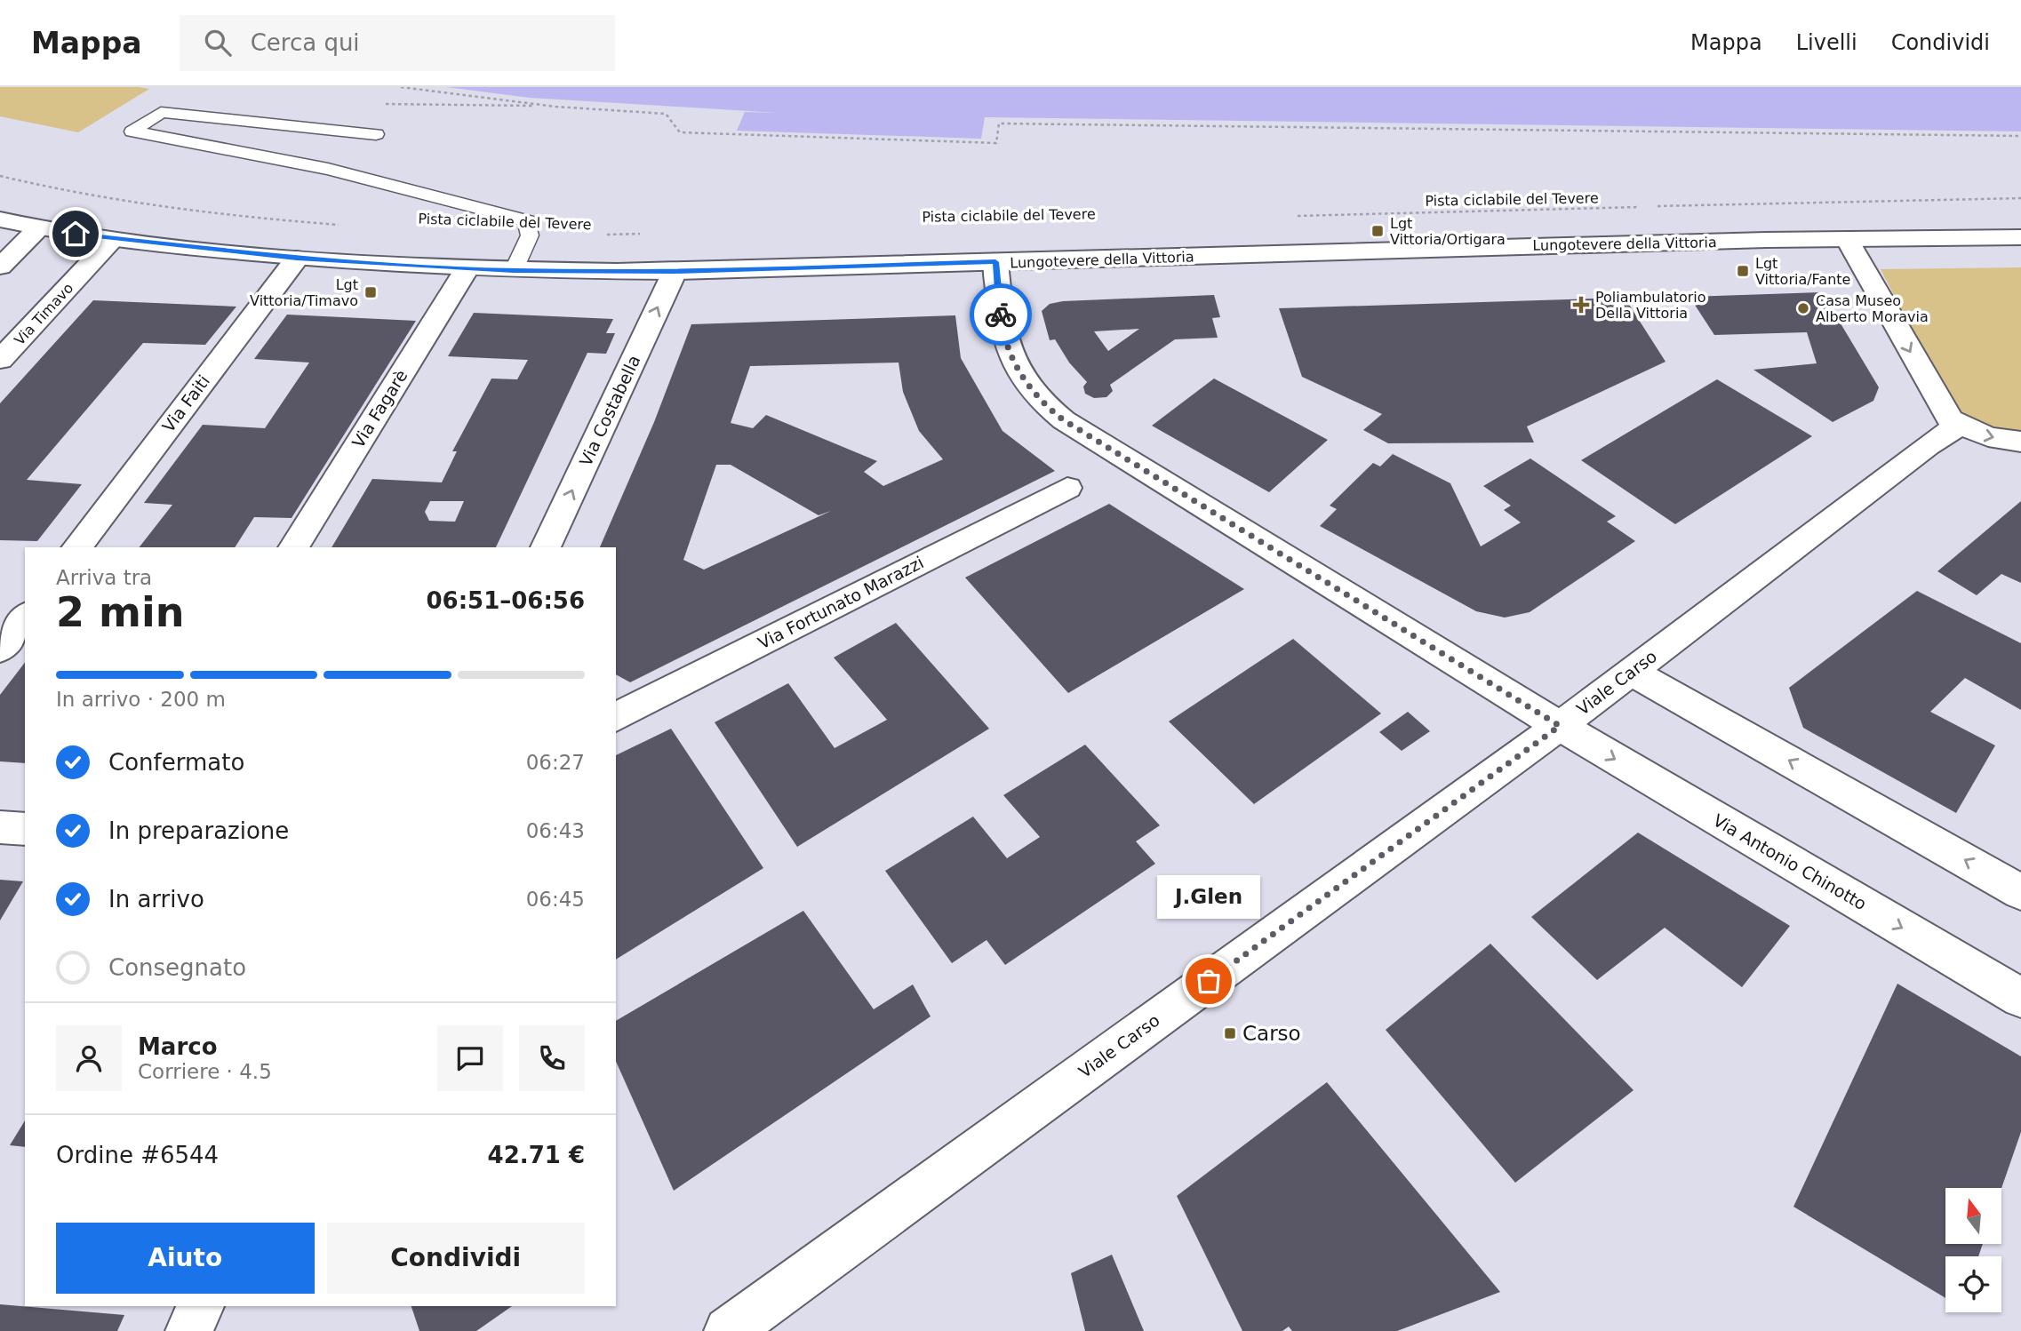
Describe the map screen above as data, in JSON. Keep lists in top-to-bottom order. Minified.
{"streets":{"street":["Lungotevere della Vittoria","Via Timavo","Via Faiti","Via Fagarè","Via Costabella","Via Fortunato Marazzi","Viale Carso","Via Antonio Chinotto"],"path":["Pista ciclabile del Tevere"]},"crossings":[["Lungotevere della Vittoria","Via Timavo"],["Lungotevere della Vittoria","Via Faiti"],["Lungotevere della Vittoria","Via Fagarè"],["Lungotevere della Vittoria","Via Costabella"],["Lungotevere della Vittoria","Via Antonio Chinotto"],["Viale Carso","Via Antonio Chinotto"]],"one_way":["Via Costabella"],"places":{"transit":["Lgt Vittoria/Ortigara","Lgt Vittoria/Fante","Lgt Vittoria/Timavo","Carso"],"health":["Poliambulatorio Della Vittoria"],"other":["Casa Museo Alberto Moravia","J.Glen"]},"north":"top","page":{"header":"Mappa","search":"Cerca qui","nav":["Mappa","Livelli","Condividi"],"heading":["2 min","Arriva tra","06:51–06:56"],"panel":["Marco","Corriere · 4.5","Ordine #6544","42.71 €"],"bar":"In arrivo · 200 m","list":[["Confermato","06:27"],["In preparazione","06:43"],["In arrivo","06:45"],"Consegnato"],"bubble":"J.Glen","buttons":["Aiuto","Condividi"]}}
